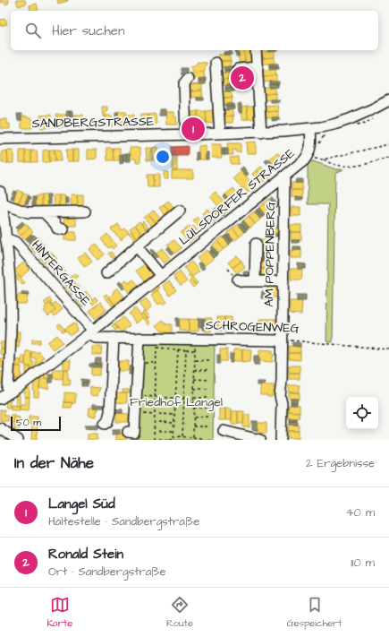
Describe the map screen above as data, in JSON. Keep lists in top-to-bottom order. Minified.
{"streets":{"street":["SANDBERGSTRASSE","LÜLSDORFER STRASSE","AM POPPENBERG","HINTERGASSE","SCHROGENWEG"]},"crossings":[["SANDBERGSTRASSE","LÜLSDORFER STRASSE"],["LÜLSDORFER STRASSE","AM POPPENBERG"],["LÜLSDORFER STRASSE","HINTERGASSE"],["LÜLSDORFER STRASSE","SCHROGENWEG"],["AM POPPENBERG","SCHROGENWEG"],["HINTERGASSE","SCHROGENWEG"]],"parks":["Friedhof Langel"],"scale_bar":"50 m","page":{"search":"Hier suchen","pins":["2","1"],"scale":"50 m","heading":["In der Nähe","2 Ergebnisse"],"list":[{"mark":"1","name":"Langel Süd","note":"Haltestelle · Sandbergstraße","value":"40 m"},{"mark":"2","name":"Ronald Stein","note":"Ort · Sandbergstraße","value":"110 m"}],"nav":["Karte","Route","Gespeichert"]}}
